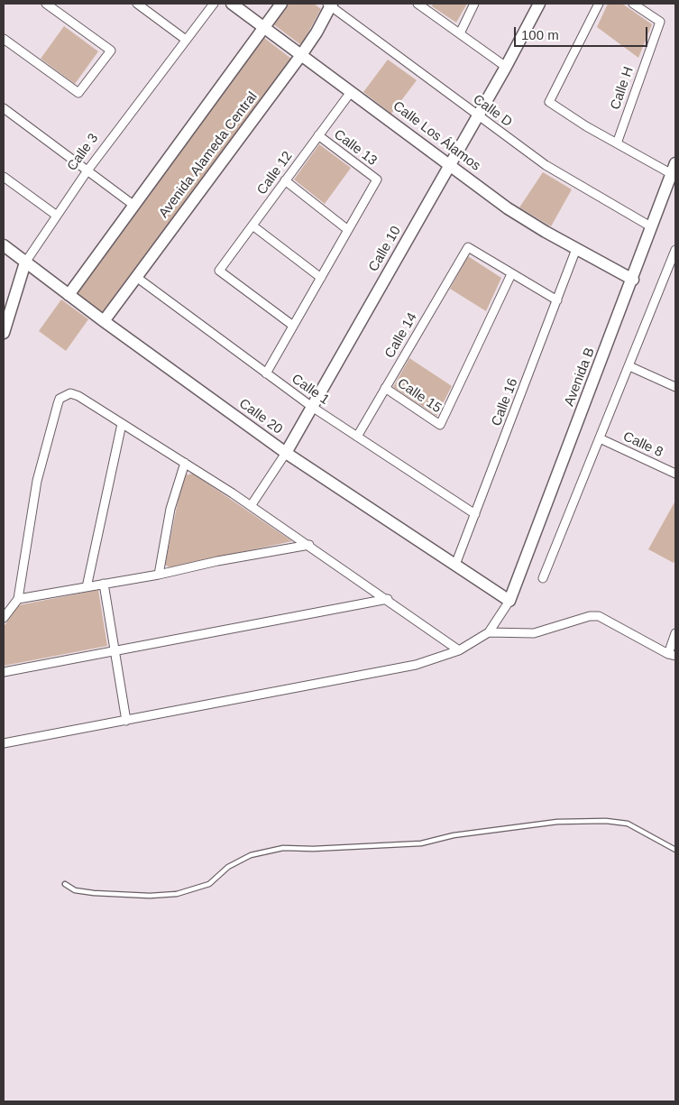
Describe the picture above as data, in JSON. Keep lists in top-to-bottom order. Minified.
{"streets":{"street":["Calle H","Calle D","Calle Los Álamos","Calle 13","Calle 3","Avenida Alameda Central","Calle 12","Calle 10","Calle 14","Avenida B","Calle 1","Calle 15","Calle 16","Calle 20","Calle 8"]},"crossings":[["Calle D","Avenida Alameda Central"],["Calle D","Calle 10"],["Calle D","Avenida B"],["Calle Los Álamos","Avenida Alameda Central"],["Calle Los Álamos","Calle 12"],["Calle Los Álamos","Calle 10"],["Calle Los Álamos","Avenida B"],["Calle Los Álamos","Calle 16"],["Calle 13","Calle 12"],["Calle 3","Calle 20"],["Avenida Alameda Central","Calle 1"],["Avenida Alameda Central","Calle 20"],["Calle 10","Calle 1"],["Calle 10","Calle 20"],["Calle 14","Calle 1"],["Calle 14","Calle 15"],["Avenida B","Calle 20"],["Calle 1","Calle 16"],["Calle 16","Calle 20"]],"scale_bar":"100 m"}
